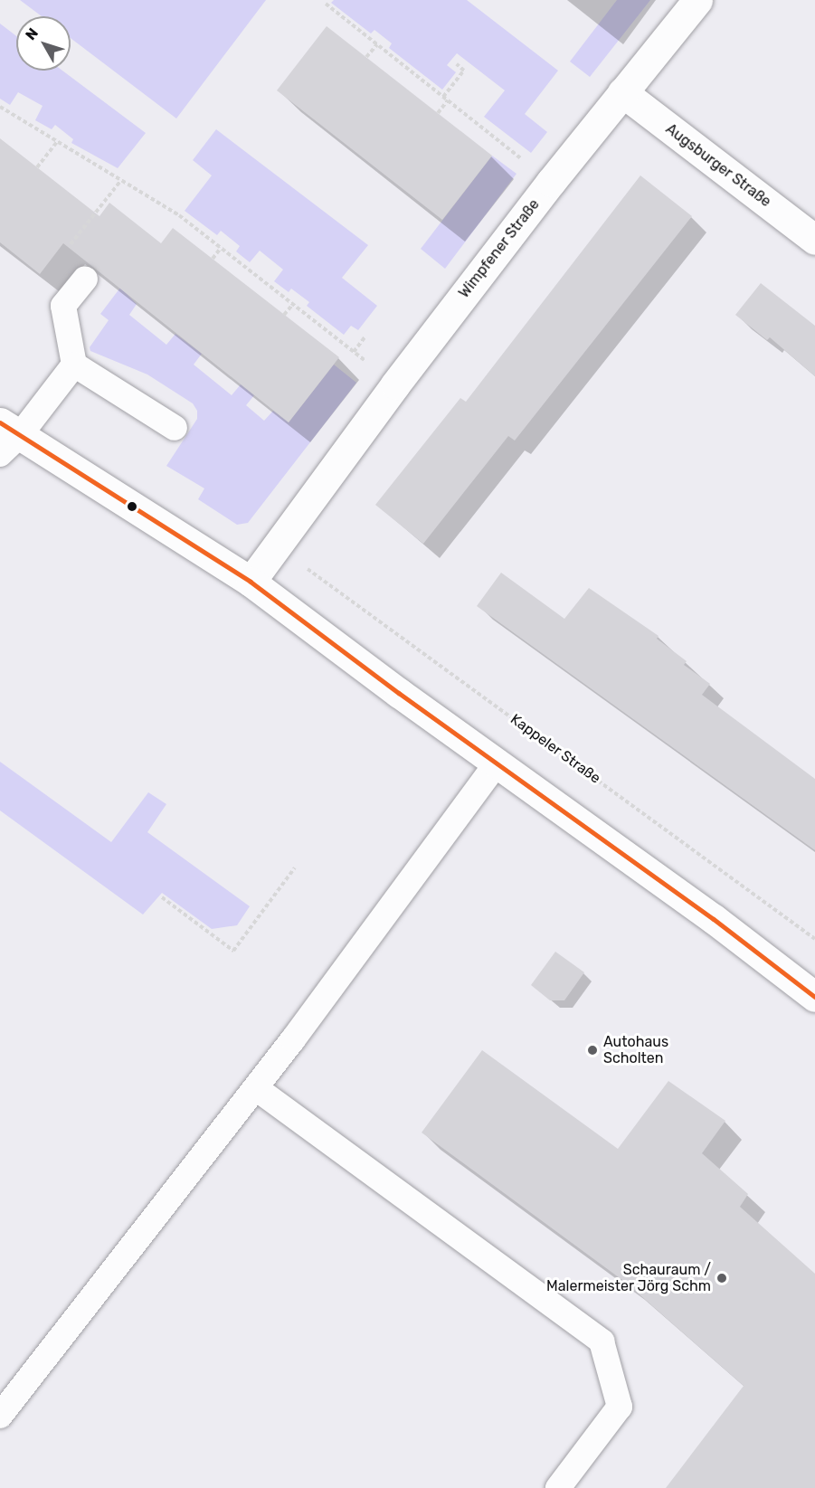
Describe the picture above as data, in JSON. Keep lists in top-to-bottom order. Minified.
{"streets":{"street":["Augsburger Straße","Wimpfener Straße"],"path":["Kappeler Straße"]},"crossings":[["Augsburger Straße","Wimpfener Straße"]],"places":["Autohaus Scholten","Schauraum / Malermeister Jörg Schm"],"north":"top left"}
